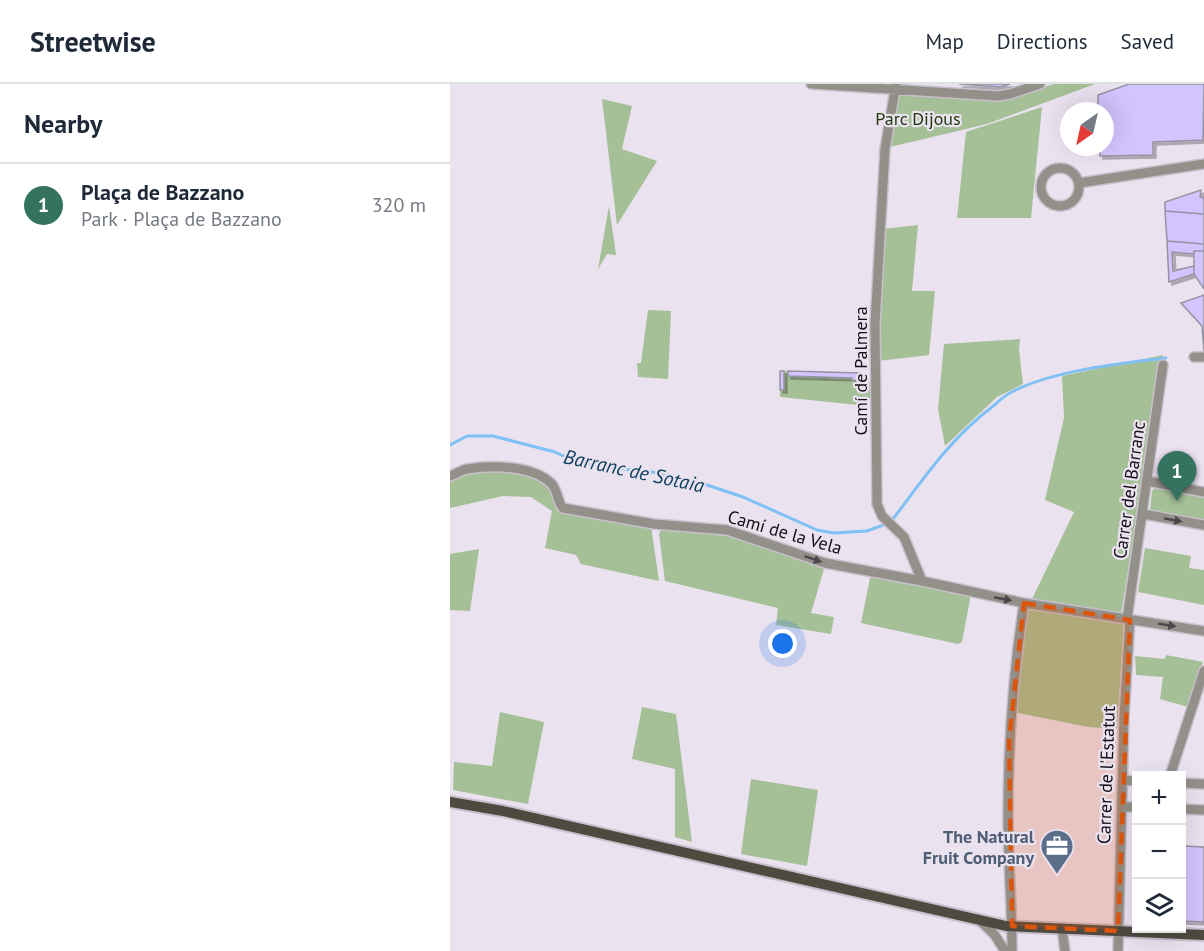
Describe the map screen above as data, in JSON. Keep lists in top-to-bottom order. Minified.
{"streets":{"street":["Camí de Palmera","Carrer del Barranc","Camí de la Vela","Carrer de l'Estatut"]},"crossings":[["Camí de Palmera","Camí de la Vela"],["Carrer del Barranc","Camí de la Vela"],["Carrer del Barranc","Carrer de l'Estatut"],["Camí de la Vela","Carrer de l'Estatut"]],"one_way":["Camí de la Vela"],"water":["Barranc de Sotaia"],"parks":["Parc Dijous"],"places":{"office":["The Natural Fruit Company"]},"north":"bottom left","page":{"header":"Streetwise","nav":["Map","Directions","Saved"],"heading":"Nearby","list":[{"mark":"1","name":"Plaça de Bazzano","note":"Park · Plaça de Bazzano","value":"320 m"}],"pins":"1","map_buttons":["+","−"]}}
